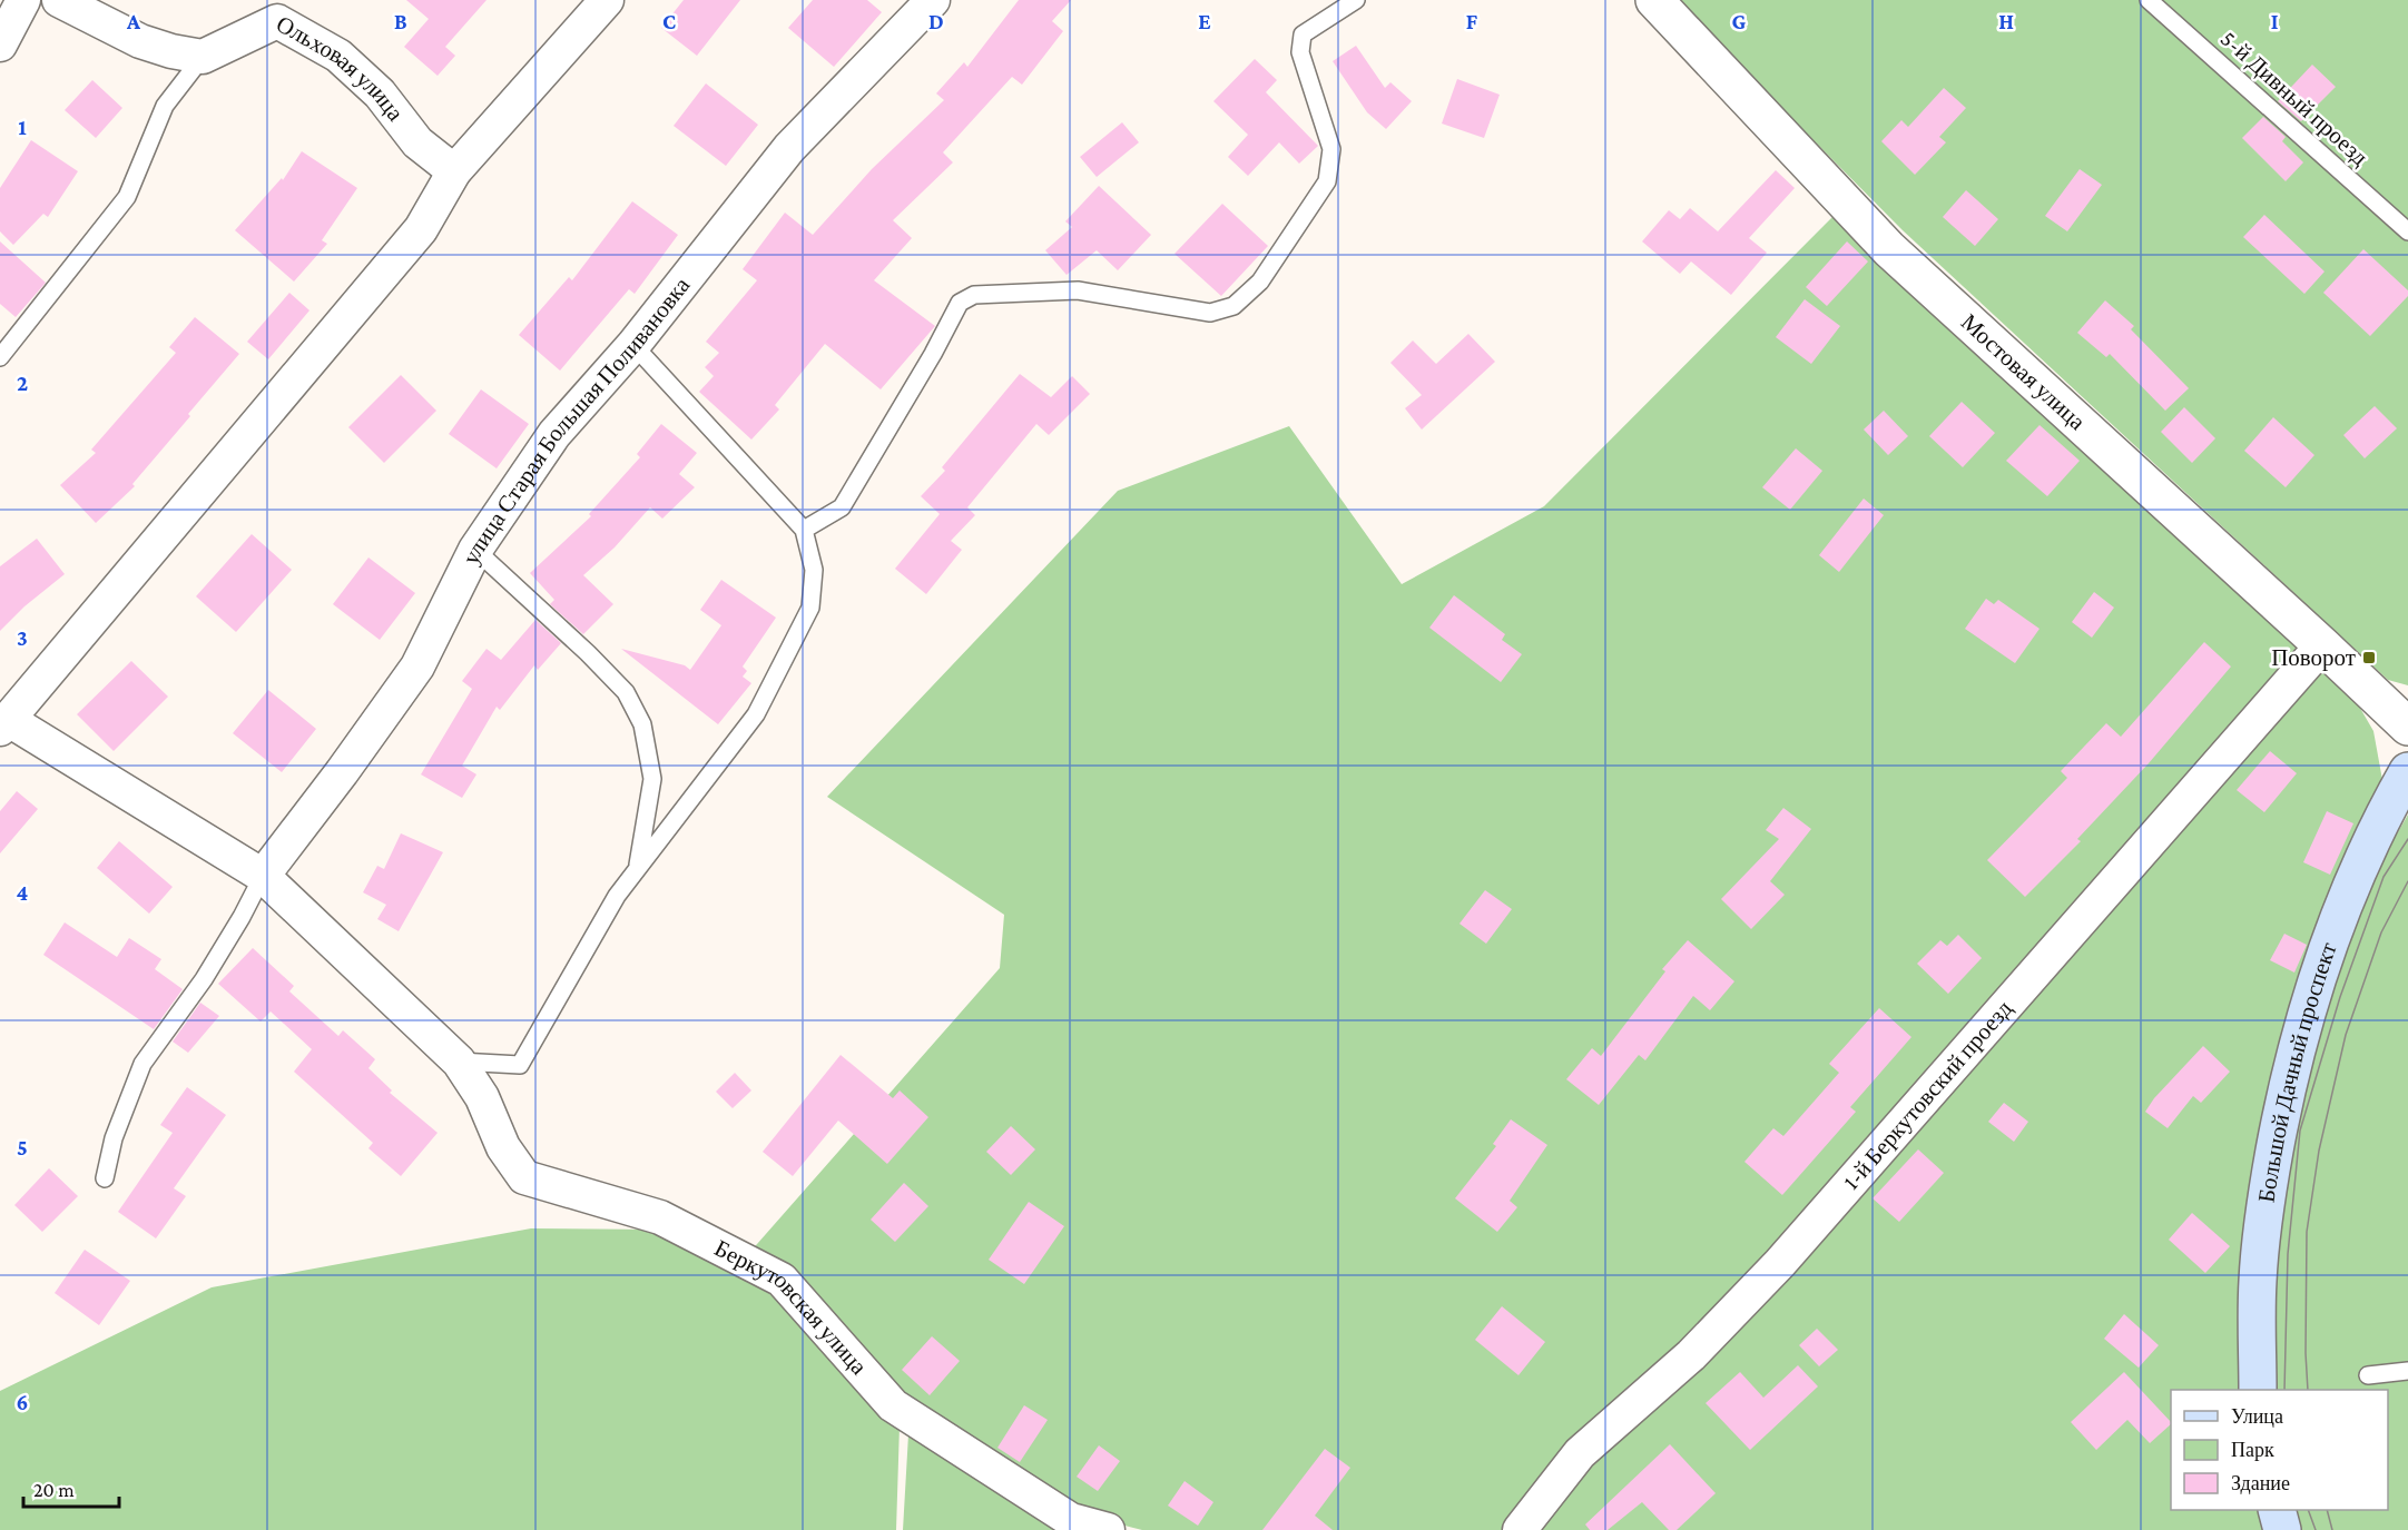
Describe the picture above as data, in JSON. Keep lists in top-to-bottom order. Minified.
{"streets":{"main road":["Большой Дачный проспект"],"street":["Ольховая улица","Мостовая улица","улица Старая Большая Поливановка","1-й Беркутовский проезд","Беркутовская улица"],"lane":["5-й Дивный проезд"]},"crossings":[["Мостовая улица","1-й Беркутовский проезд"]],"places":{"transit":["Поворот"]},"legend":["Улица","Парк","Здание"],"scale_bar":"20 m","grid":{"columns":["A","B","C","D","E","F","G","H","I"],"rows":["1","2","3","4","5","6"]}}
